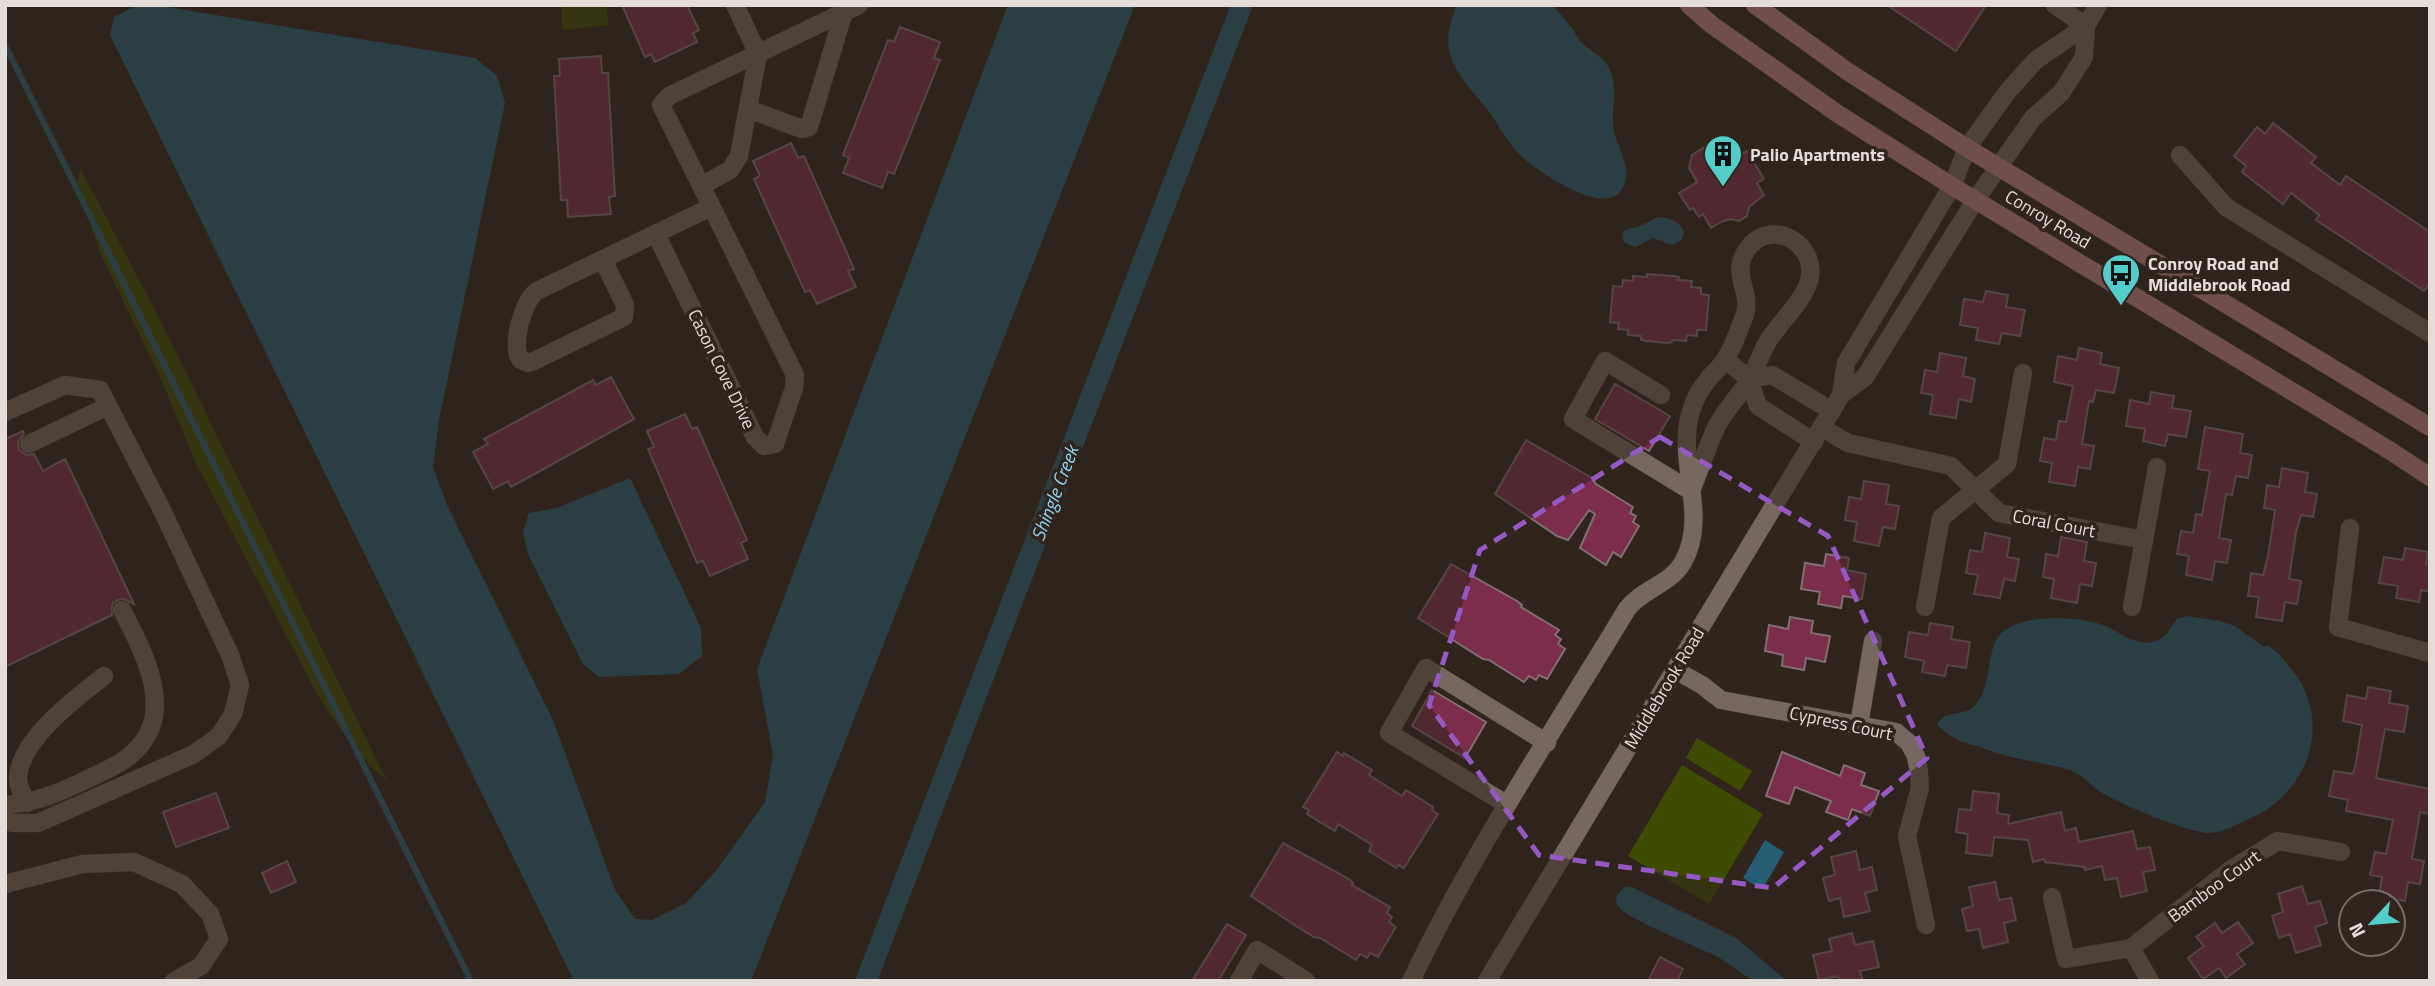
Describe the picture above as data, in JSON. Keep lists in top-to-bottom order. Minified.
{"streets":{"main road":["Conroy Road"],"street":["Cason Cove Drive","Coral Court","Middlebrook Road","Cypress Court","Bamboo Court"]},"crossings":[["Conroy Road","Middlebrook Road"],["Coral Court","Middlebrook Road"],["Middlebrook Road","Cypress Court"]],"water":["Shingle Creek"],"places":{"building":["Palio Apartments"],"bus stop":["Conroy Road and Middlebrook Road"]},"north":"bottom left"}
